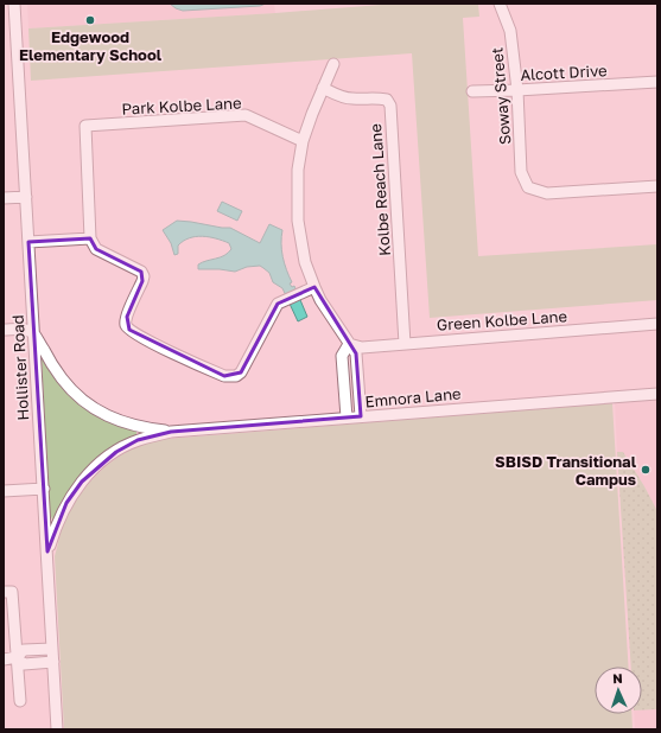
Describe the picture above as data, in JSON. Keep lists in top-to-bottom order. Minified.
{"streets":{"street":["Alcott Drive","Soway Street","Park Kolbe Lane","Kolbe Reach Lane","Green Kolbe Lane","Hollister Road","Emnora Lane"]},"crossings":[["Alcott Drive","Soway Street"],["Kolbe Reach Lane","Green Kolbe Lane"],["Hollister Road","Emnora Lane"]],"places":["Edgewood Elementary School","SBISD Transitional Campus"],"north":"top"}
